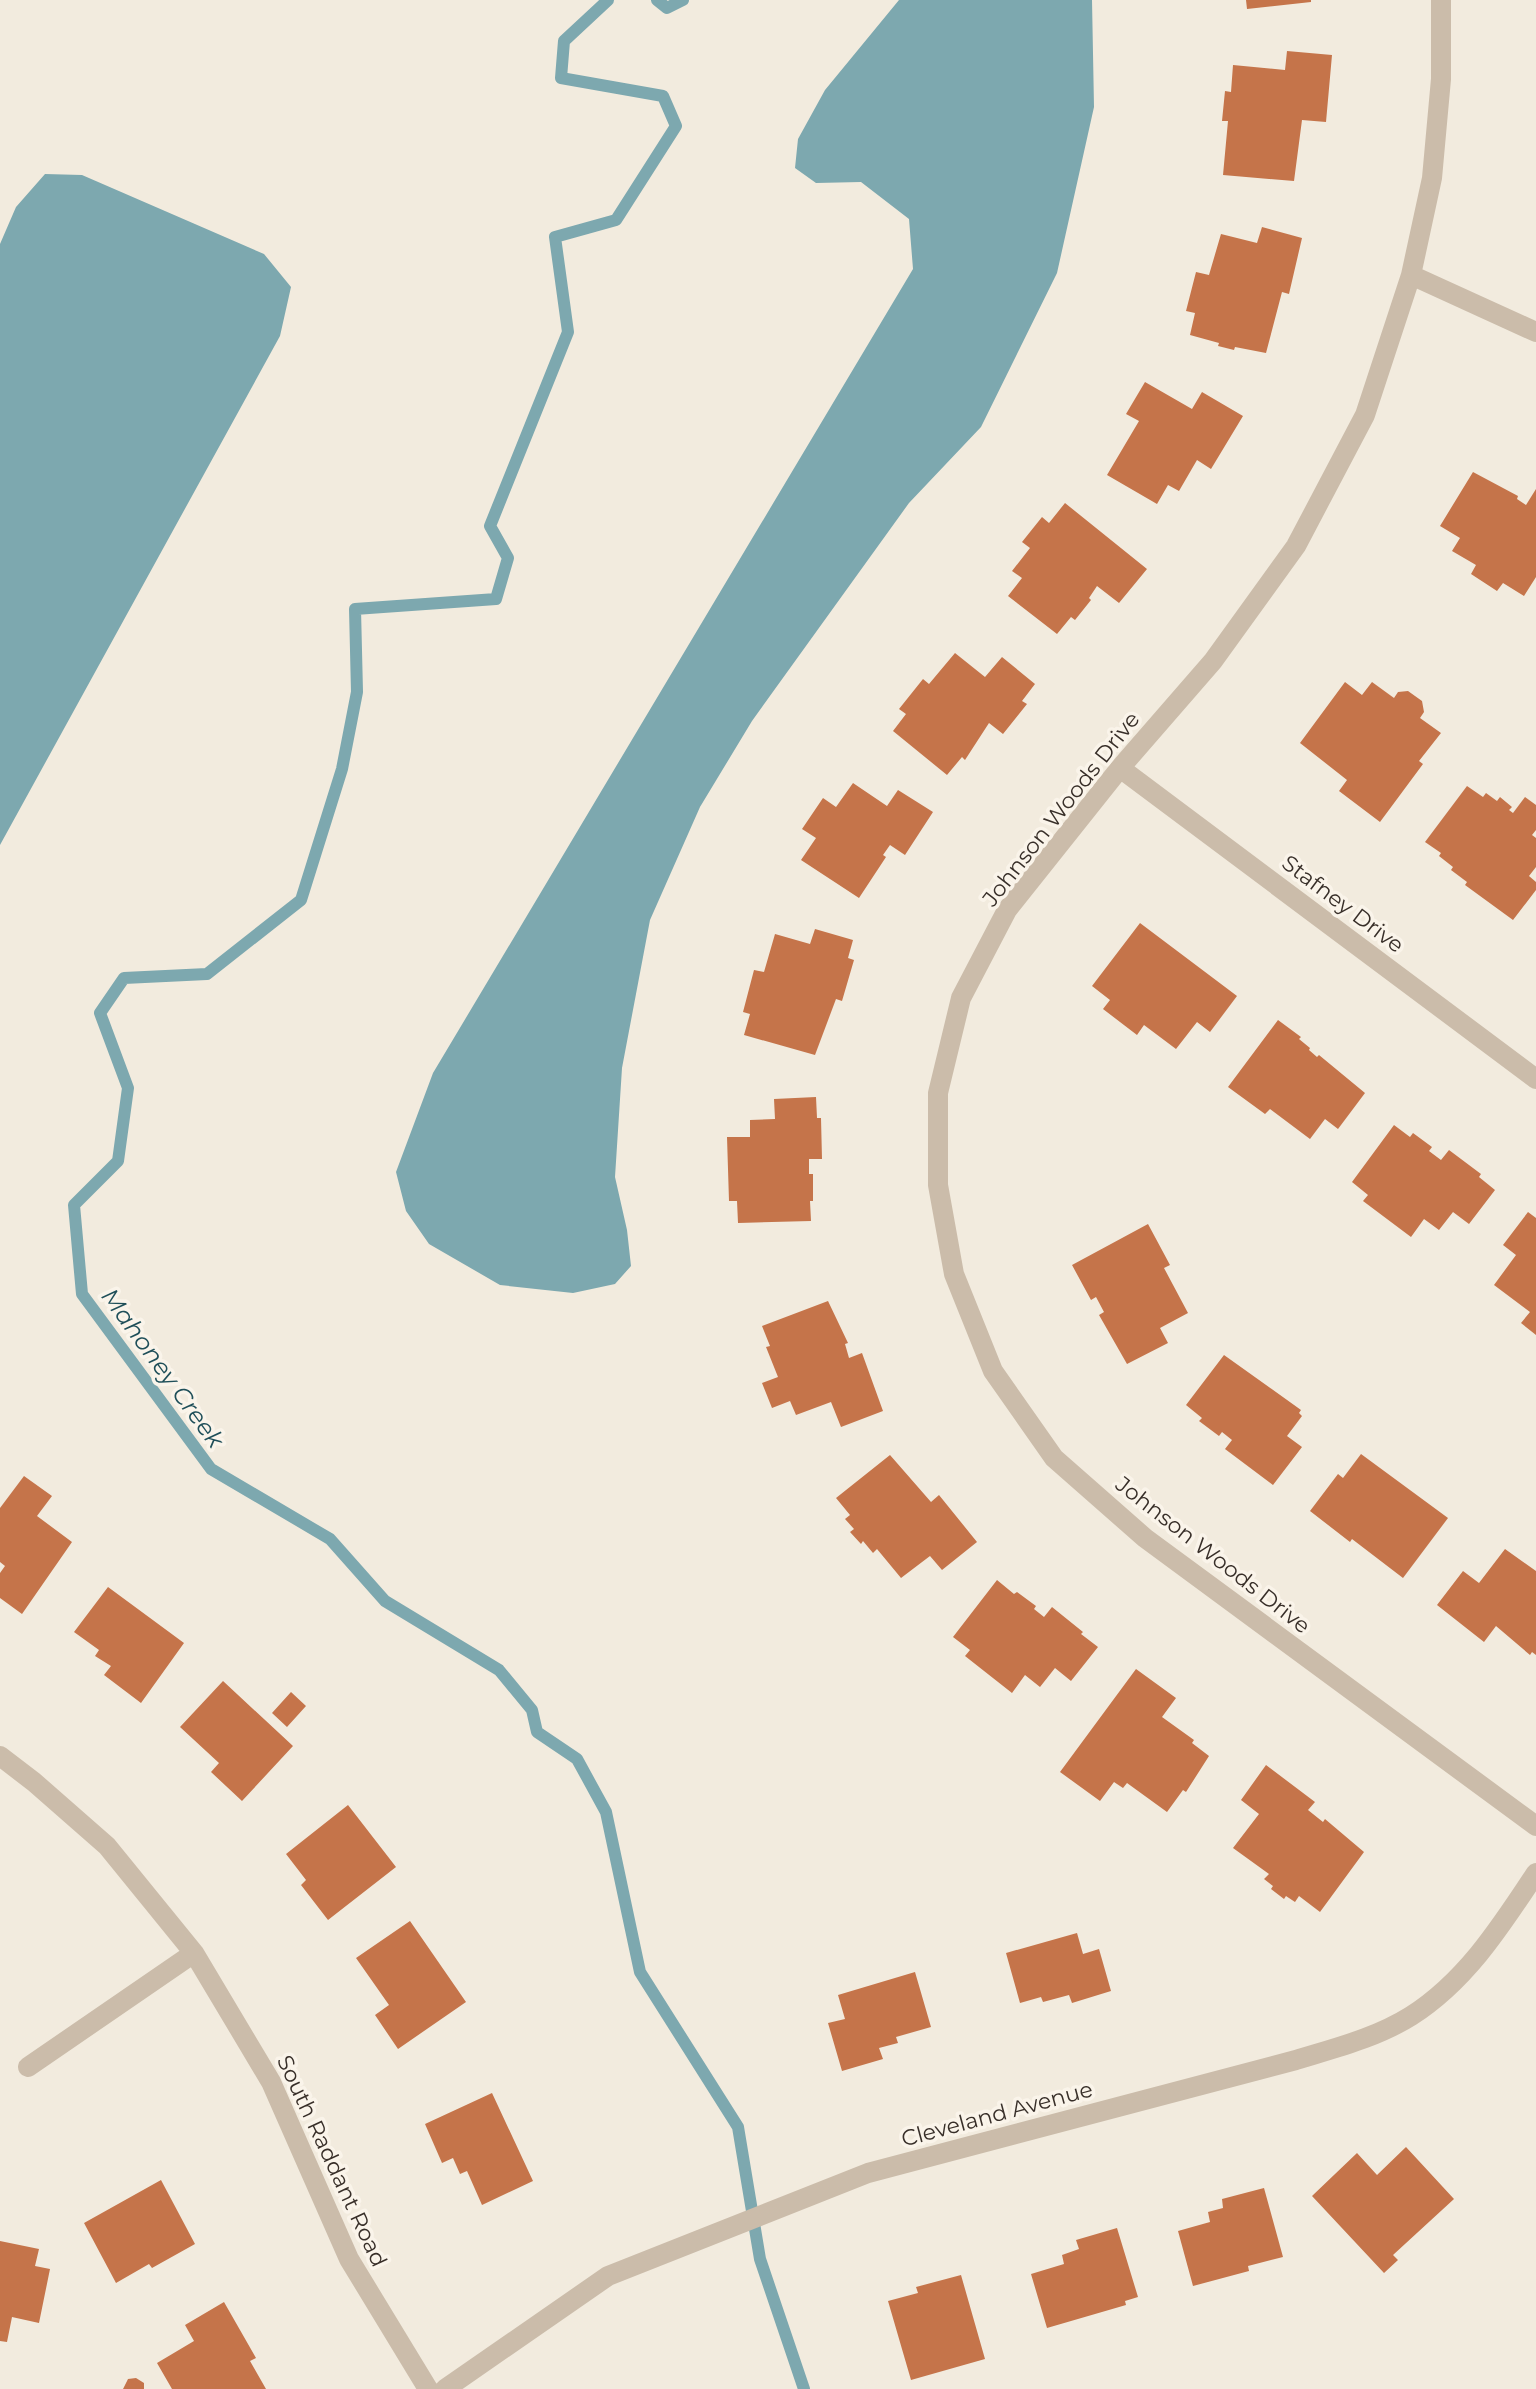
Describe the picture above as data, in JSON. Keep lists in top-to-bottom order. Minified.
{"streets":{"street":["Johnson Woods Drive","Stafney Drive","Cleveland Avenue","South Raddant Road"]},"crossings":[["Johnson Woods Drive","Stafney Drive"]],"water":["Mahoney Creek"]}
